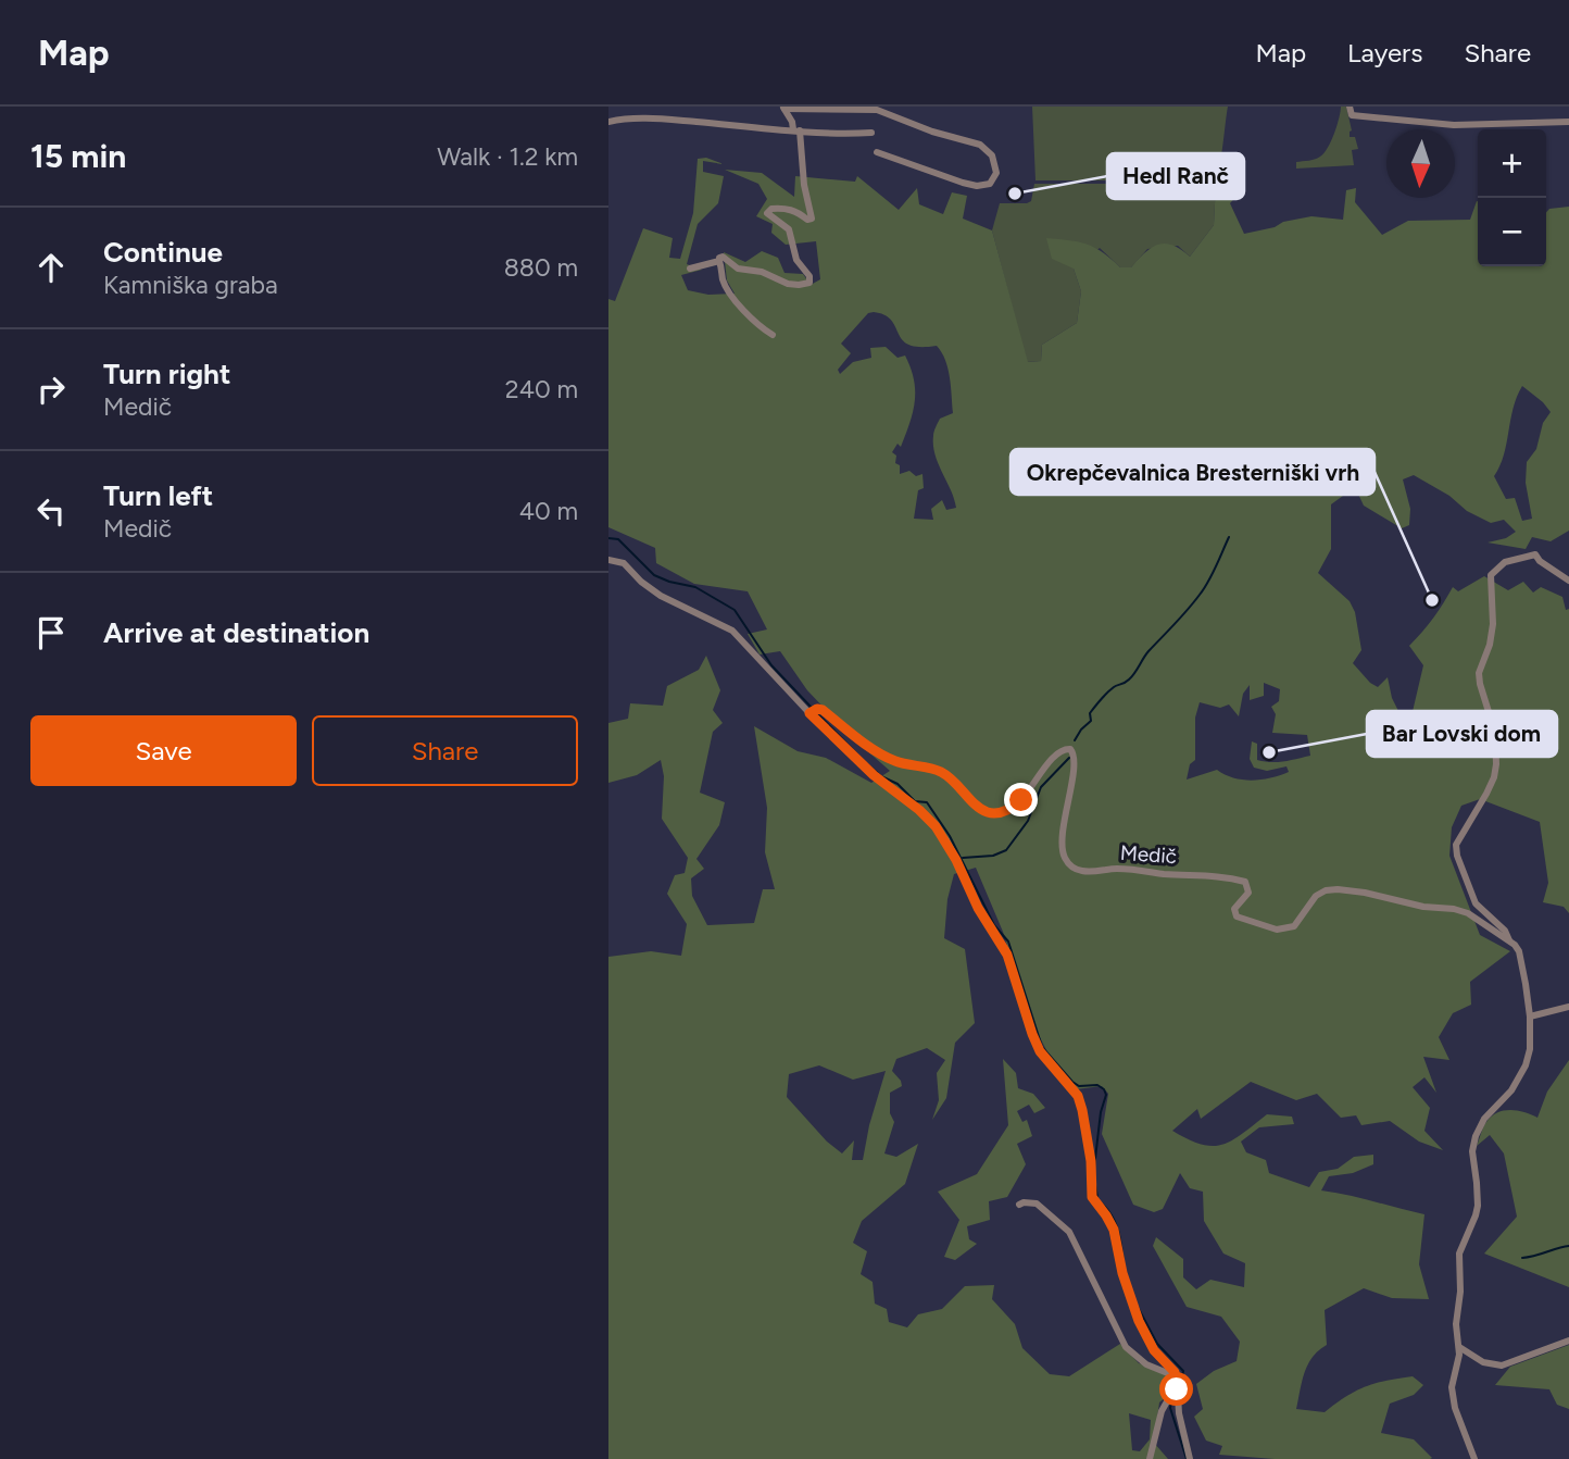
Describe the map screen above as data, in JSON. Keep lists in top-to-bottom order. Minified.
{"streets":{"street":["Medič"]},"places":["Hedl Ranč","Okrepčevalnica Bresterniški vrh","Bar Lovski dom"],"north":"bottom","page":{"header":"Map","nav":["Map","Layers","Share"],"heading":["15 min","Walk · 1.2 km"],"map_buttons":["+","−"],"list":[["Continue","Kamniška graba","880 m"],["Turn right","Medič","240 m"],["Turn left","Medič","40 m"],"Arrive at destination"],"buttons":["Save","Share"]}}
